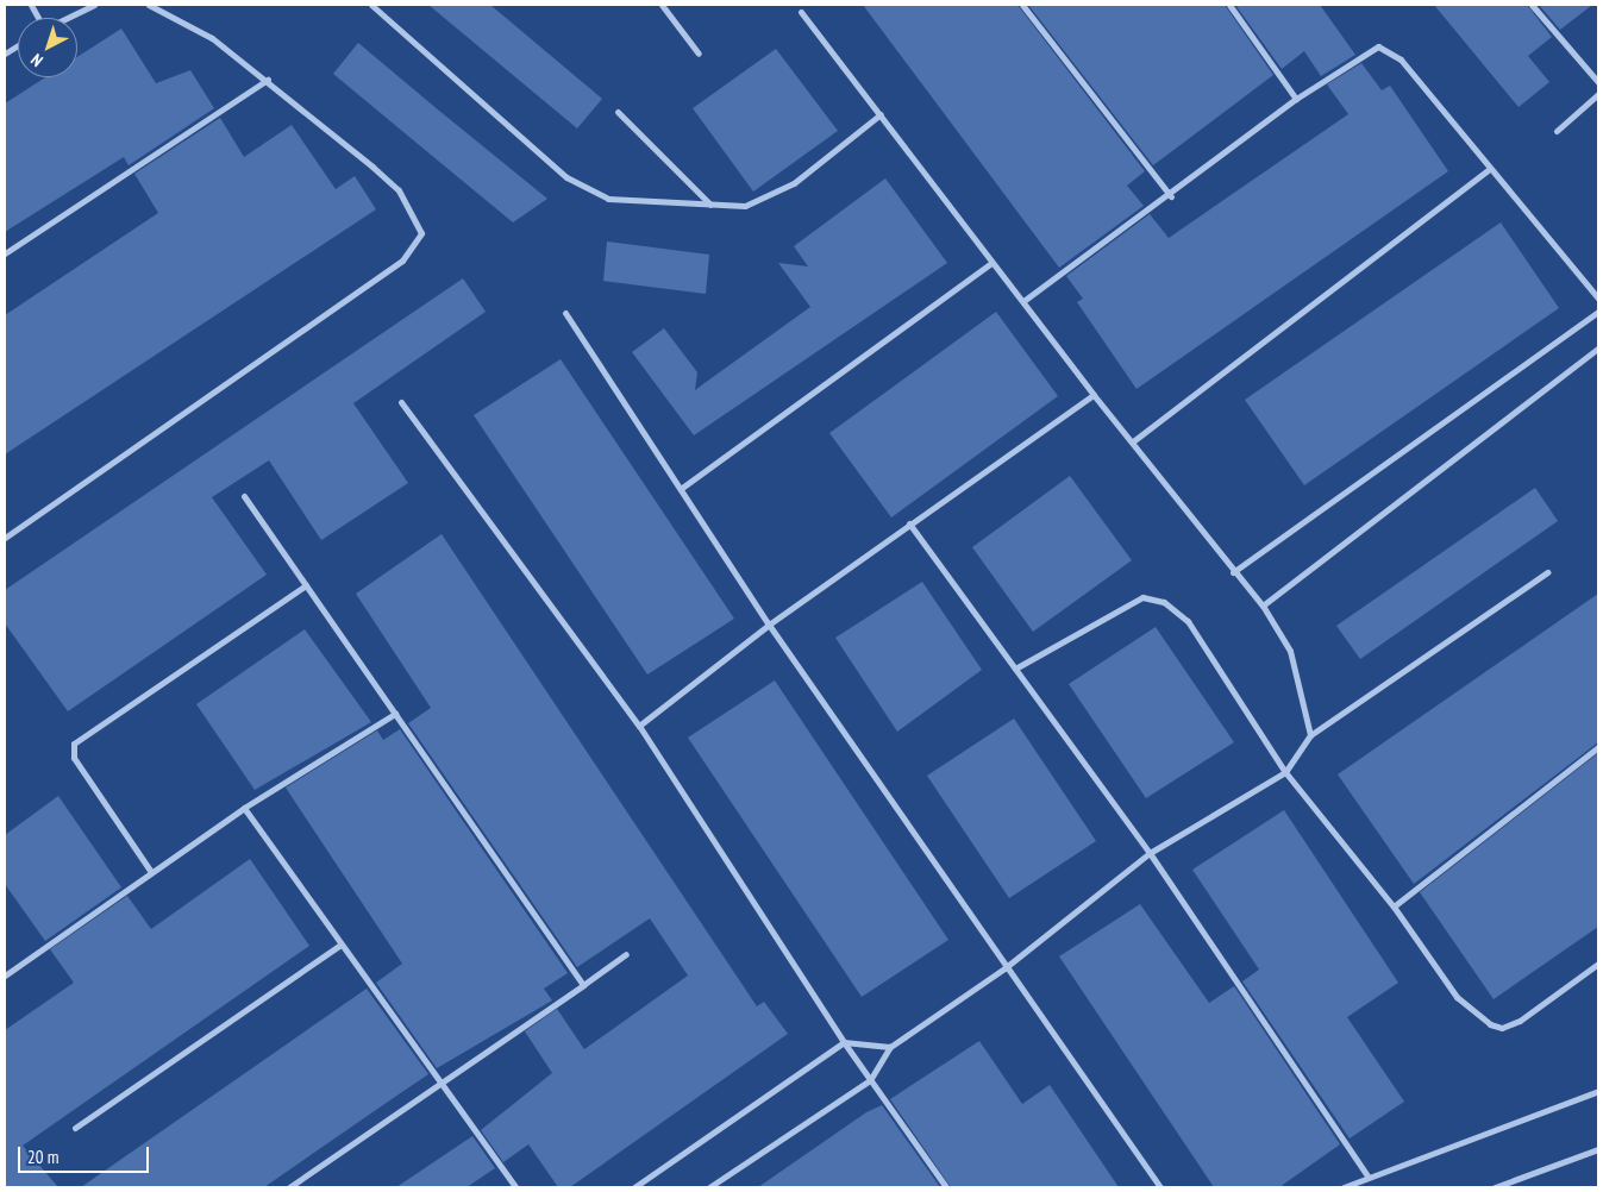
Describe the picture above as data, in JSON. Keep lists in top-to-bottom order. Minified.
{"scale_bar":"20 m","north":"bottom left"}
